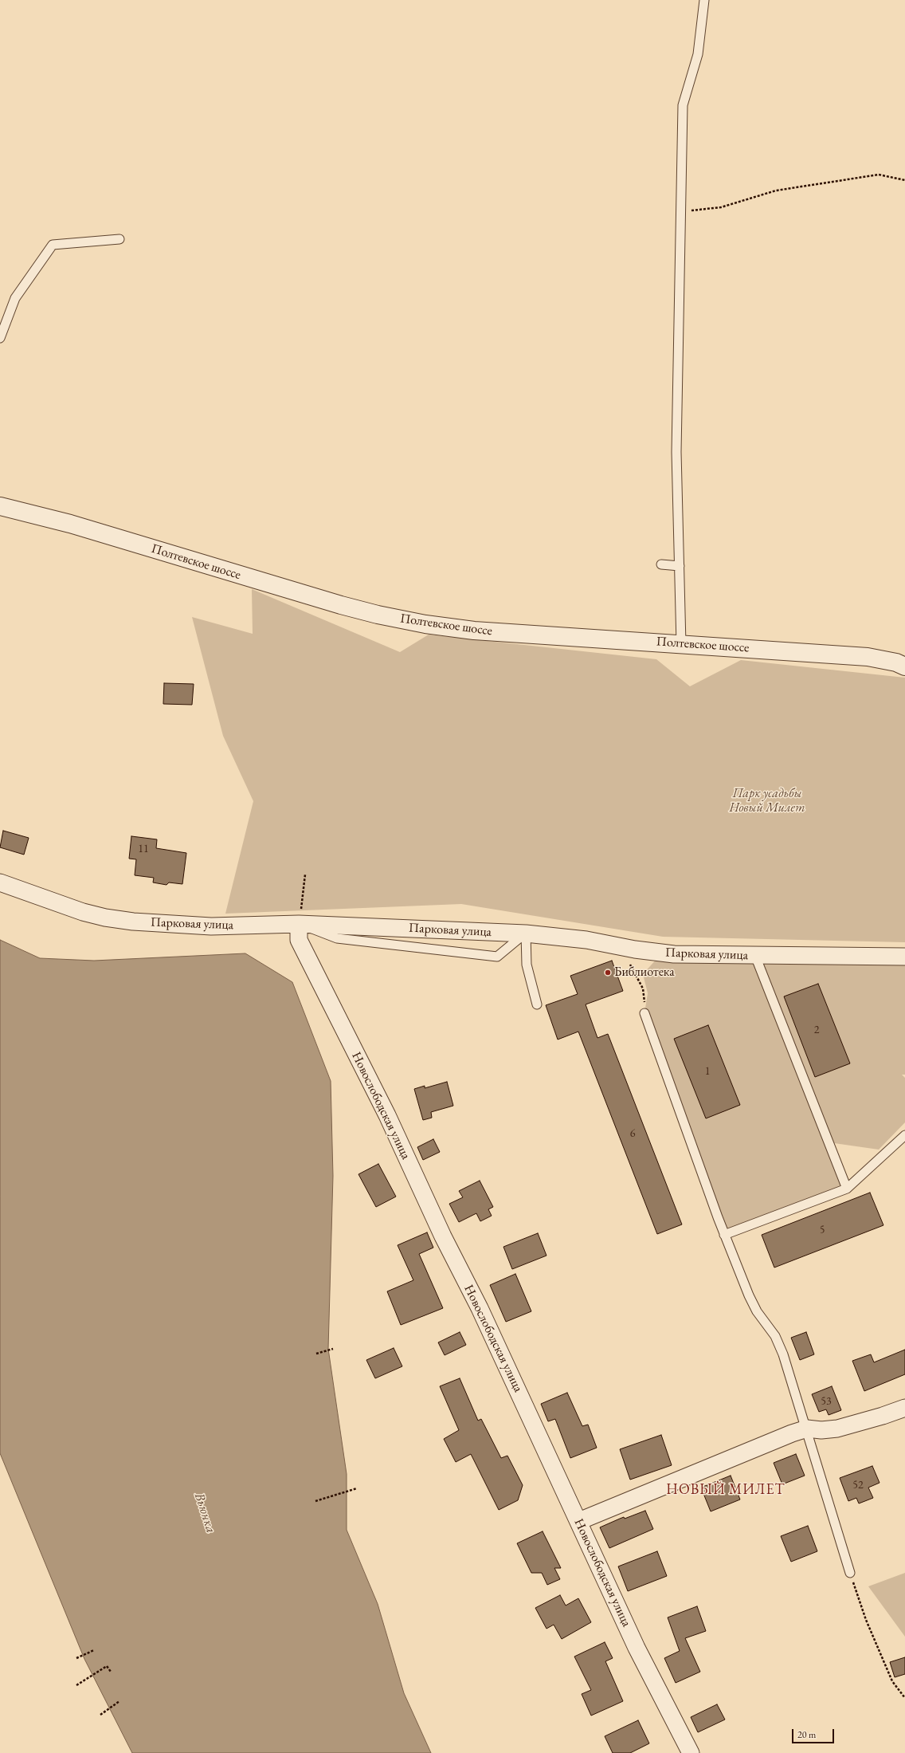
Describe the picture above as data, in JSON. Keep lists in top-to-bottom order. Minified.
{"streets":{"street":["Полтевское шоссе","Парковая улица","Новослободская улица"]},"crossings":[["Парковая улица","Новослободская улица"]],"districts":["НОВЫЙ МИЛЕТ"],"water":["Вьюнка"],"parks":["Парк усадьбы Новый Милет"],"places":["Библиотека"],"house_numbers":["11","2","1","6","5","53","52"],"scale_bar":"20 m"}
